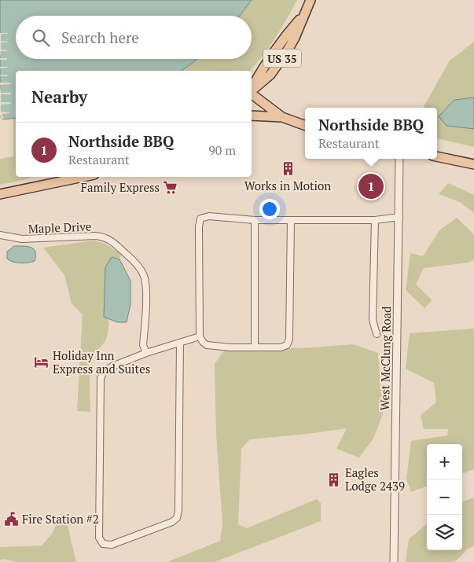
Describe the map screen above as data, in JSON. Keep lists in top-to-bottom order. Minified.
{"streets":{"main road":["US 35"],"street":["Maple Drive","West McClung Road"]},"places":{"building":["Works in Motion","Eagles Lodge 2439"],"supermarket":["Family Express"],"hotel":["Holiday Inn Express and Suites"],"public building":["Fire Station #2"]},"page":{"search":"Search here","heading":"Nearby","popup":["Northside BBQ","Restaurant"],"list":[{"mark":"1","name":"Northside BBQ","note":"Restaurant","value":"90 m"}],"pins":"1","map_buttons":["+","−"]}}
